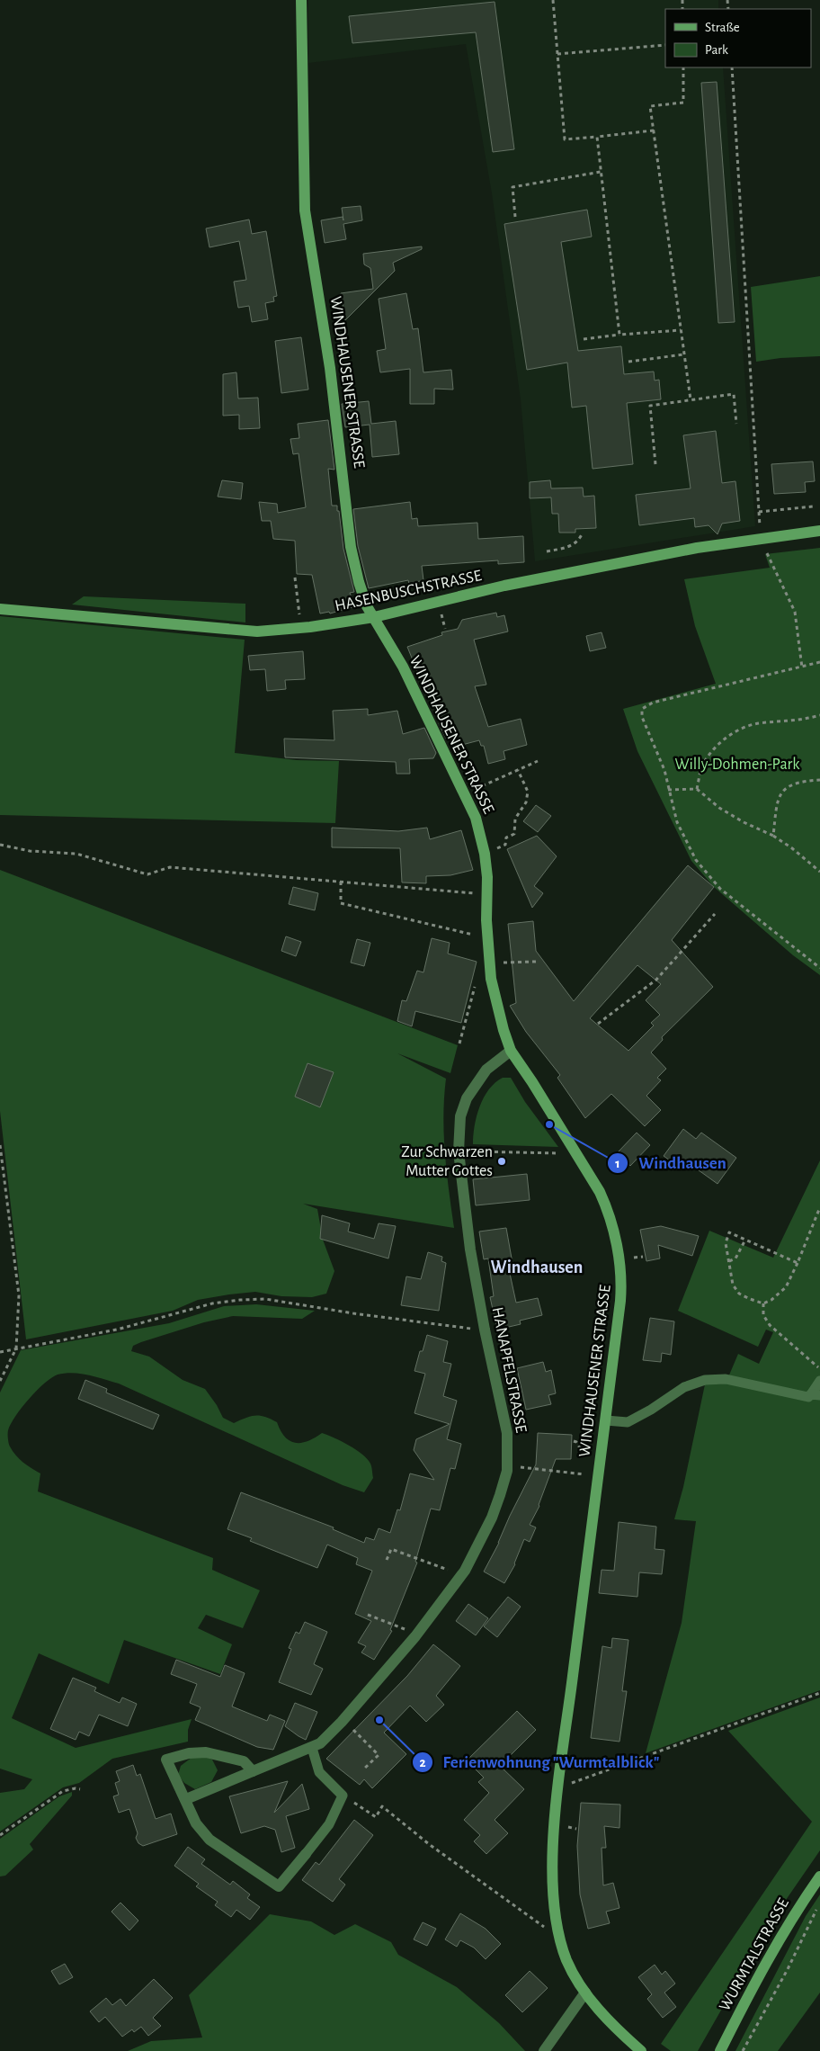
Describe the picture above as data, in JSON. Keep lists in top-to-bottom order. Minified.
{"streets":{"street":["WINDHAUSENER STRASSE","HASENBUSCHSTRASSE","HANAPFELSTRASSE","WURMTALSTRASSE"]},"crossings":[["WINDHAUSENER STRASSE","HASENBUSCHSTRASSE"],["WINDHAUSENER STRASSE","HANAPFELSTRASSE"]],"districts":["Windhausen"],"parks":["Willy-Dohmen-Park"],"places":["Windhausen","Zur Schwarzen Mutter Gottes","Ferienwohnung \"Wurmtalblick\""],"legend":["Straße","Park"]}
